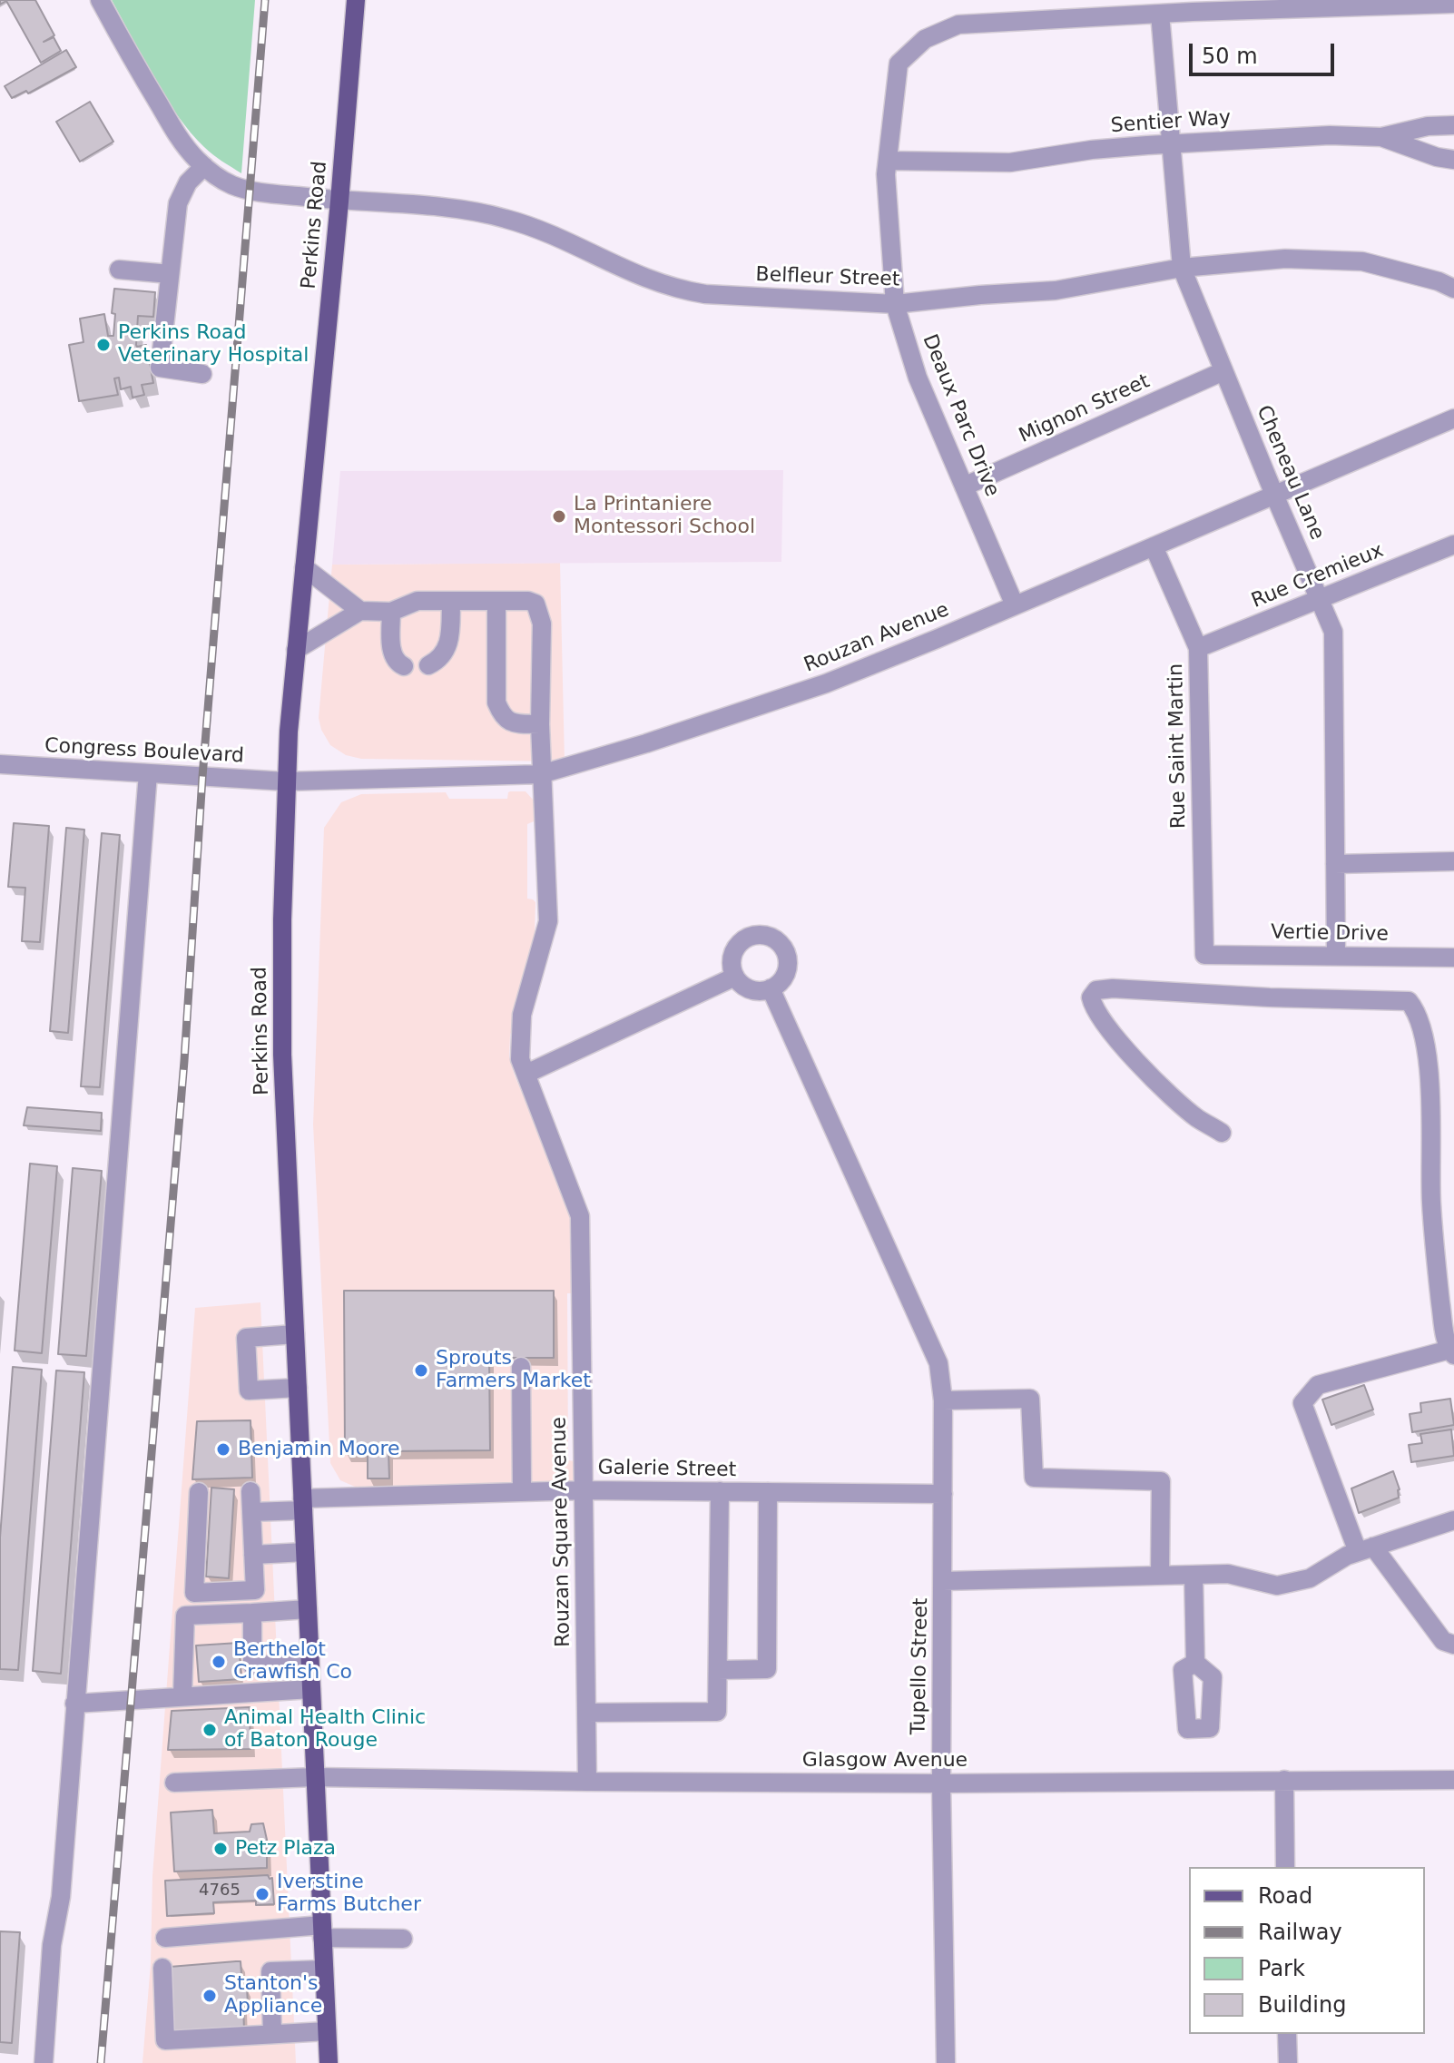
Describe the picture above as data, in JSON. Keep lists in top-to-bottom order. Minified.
{"streets":{"main road":["Perkins Road"],"street":["Sentier Way","Belfleur Street","Mignon Street","Deaux Parc Drive","Cheneau Lane","Rue Cremieux","Rouzan Avenue","Rue Saint Martin","Congress Boulevard","Vertie Drive","Galerie Street","Rouzan Square Avenue","Tupello Street","Glasgow Avenue"]},"crossings":[["Sentier Way","Deaux Parc Drive"],["Sentier Way","Cheneau Lane"],["Perkins Road","Belfleur Street"],["Perkins Road","Rouzan Avenue"],["Perkins Road","Congress Boulevard"],["Perkins Road","Galerie Street"],["Perkins Road","Glasgow Avenue"],["Belfleur Street","Deaux Parc Drive"],["Belfleur Street","Cheneau Lane"],["Mignon Street","Deaux Parc Drive"],["Mignon Street","Cheneau Lane"],["Deaux Parc Drive","Cheneau Lane"],["Deaux Parc Drive","Rouzan Avenue"],["Cheneau Lane","Rue Cremieux"],["Cheneau Lane","Rouzan Avenue"],["Cheneau Lane","Vertie Drive"],["Rue Cremieux","Rue Saint Martin"],["Rouzan Avenue","Rue Saint Martin"],["Rouzan Avenue","Congress Boulevard"],["Rouzan Avenue","Rouzan Square Avenue"],["Rue Saint Martin","Vertie Drive"],["Galerie Street","Rouzan Square Avenue"],["Galerie Street","Tupello Street"],["Rouzan Square Avenue","Glasgow Avenue"],["Tupello Street","Glasgow Avenue"]],"places":["Perkins Road Veterinary Hospital","La Printaniere Montessori School","Sprouts Farmers Market","Benjamin Moore","Berthelot Crawfish Co","Animal Health Clinic of Baton Rouge","Petz Plaza","Iverstine Farms Butcher","Stanton's Appliance"],"house_numbers":["4765"],"legend":["Road","Railway","Park","Building"],"scale_bar":"50 m"}
